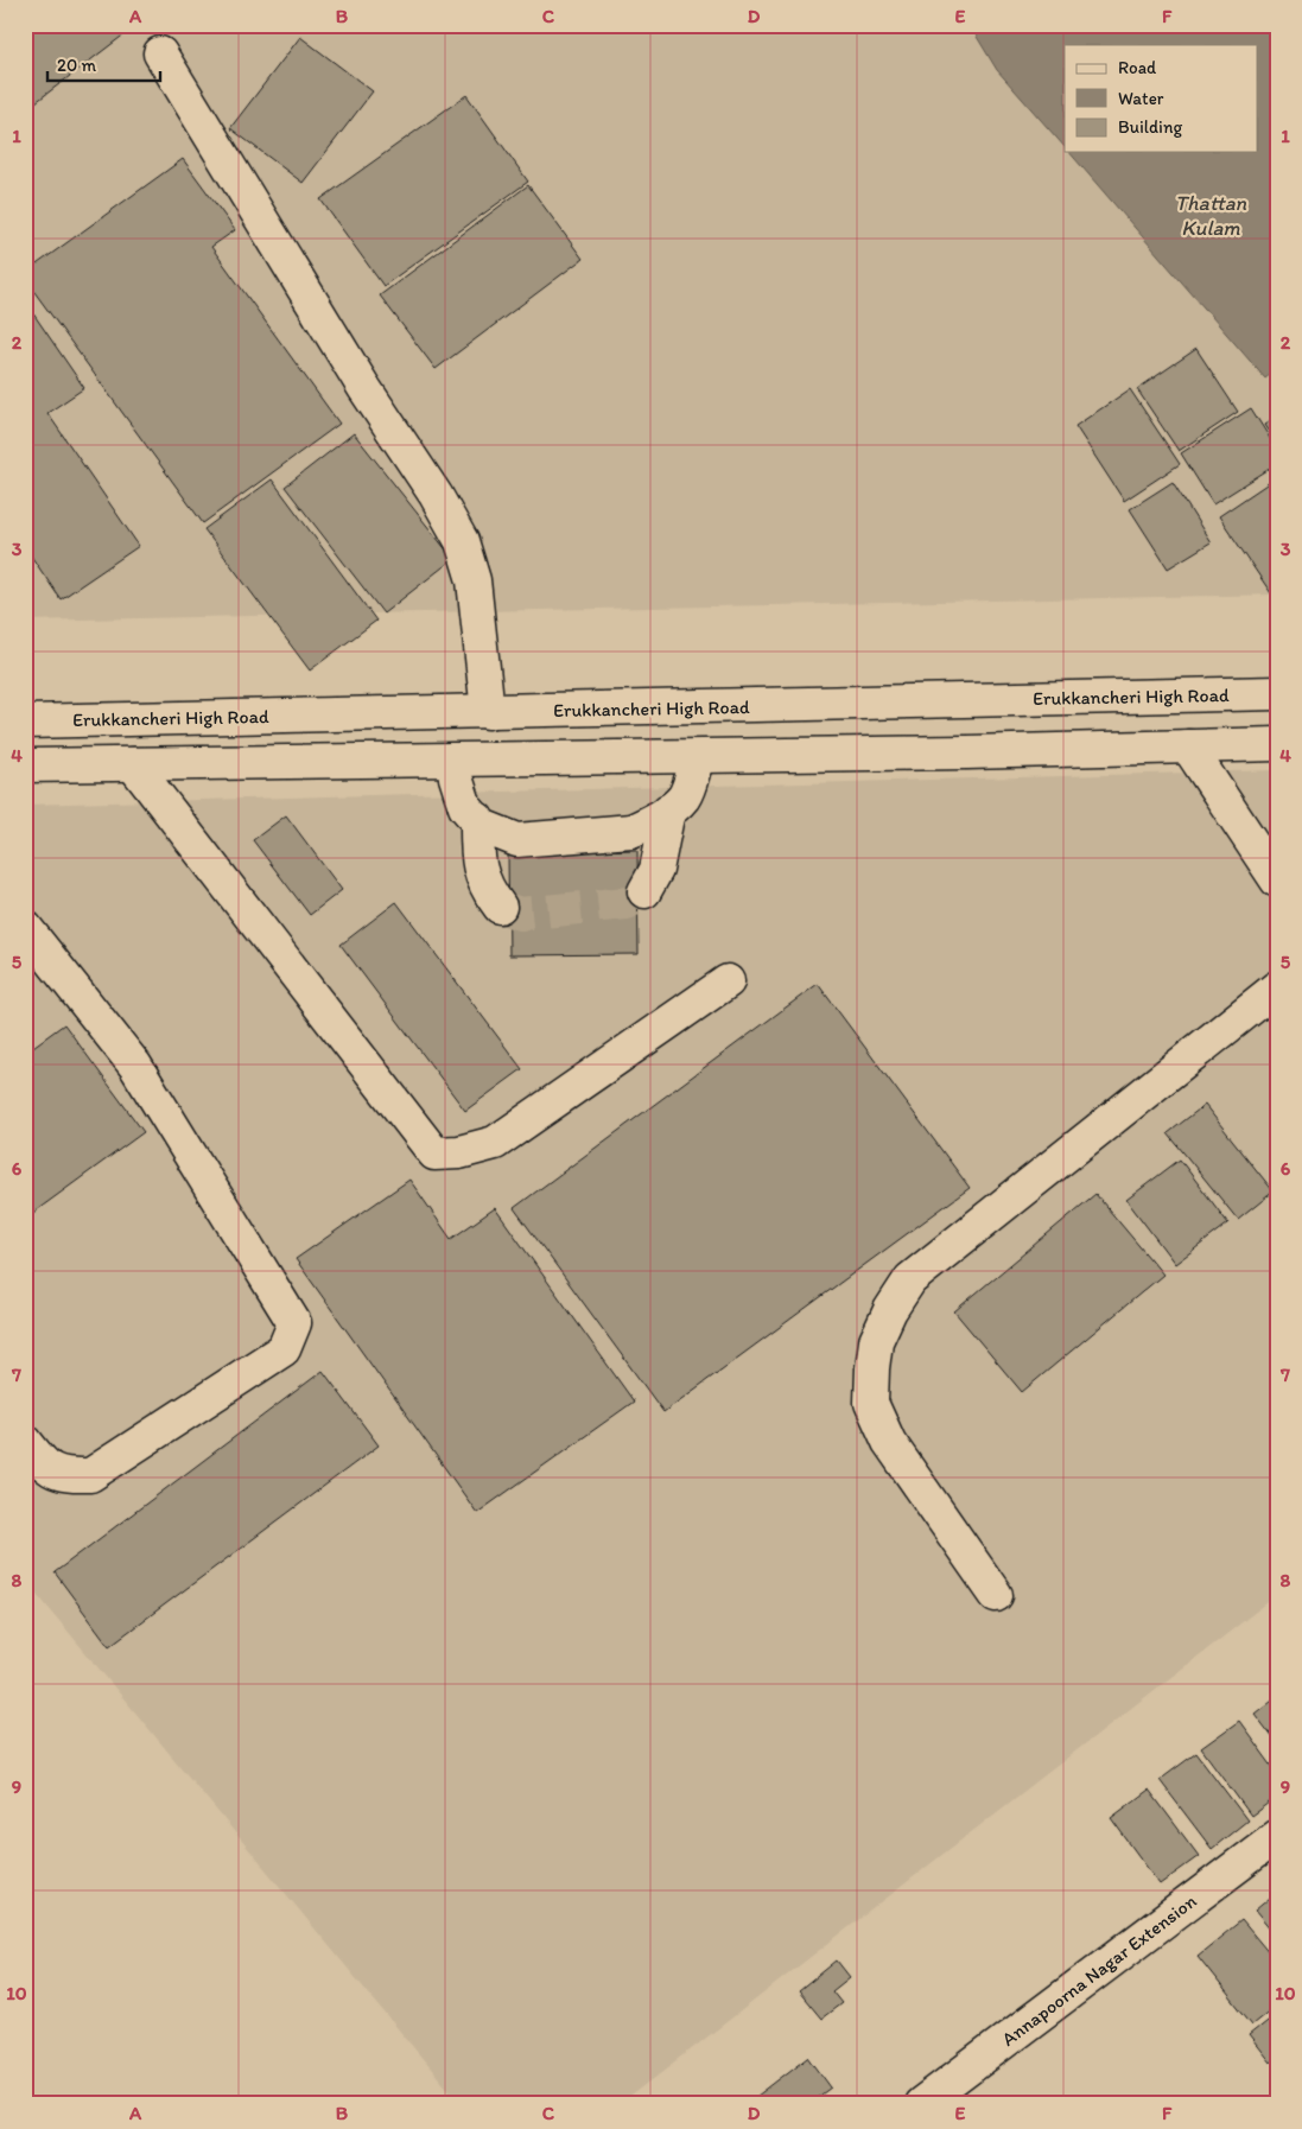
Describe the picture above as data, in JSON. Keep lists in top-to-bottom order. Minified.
{"streets":{"main road":["Erukkancheri High Road","Annapoorna Nagar Extension"]},"water":["Thattan Kulam"],"legend":["Road","Water","Building"],"scale_bar":"20 m","grid":{"columns":["A","B","C","D","E","F"],"rows":["1","2","3","4","5","6","7","8","9","10"]}}
